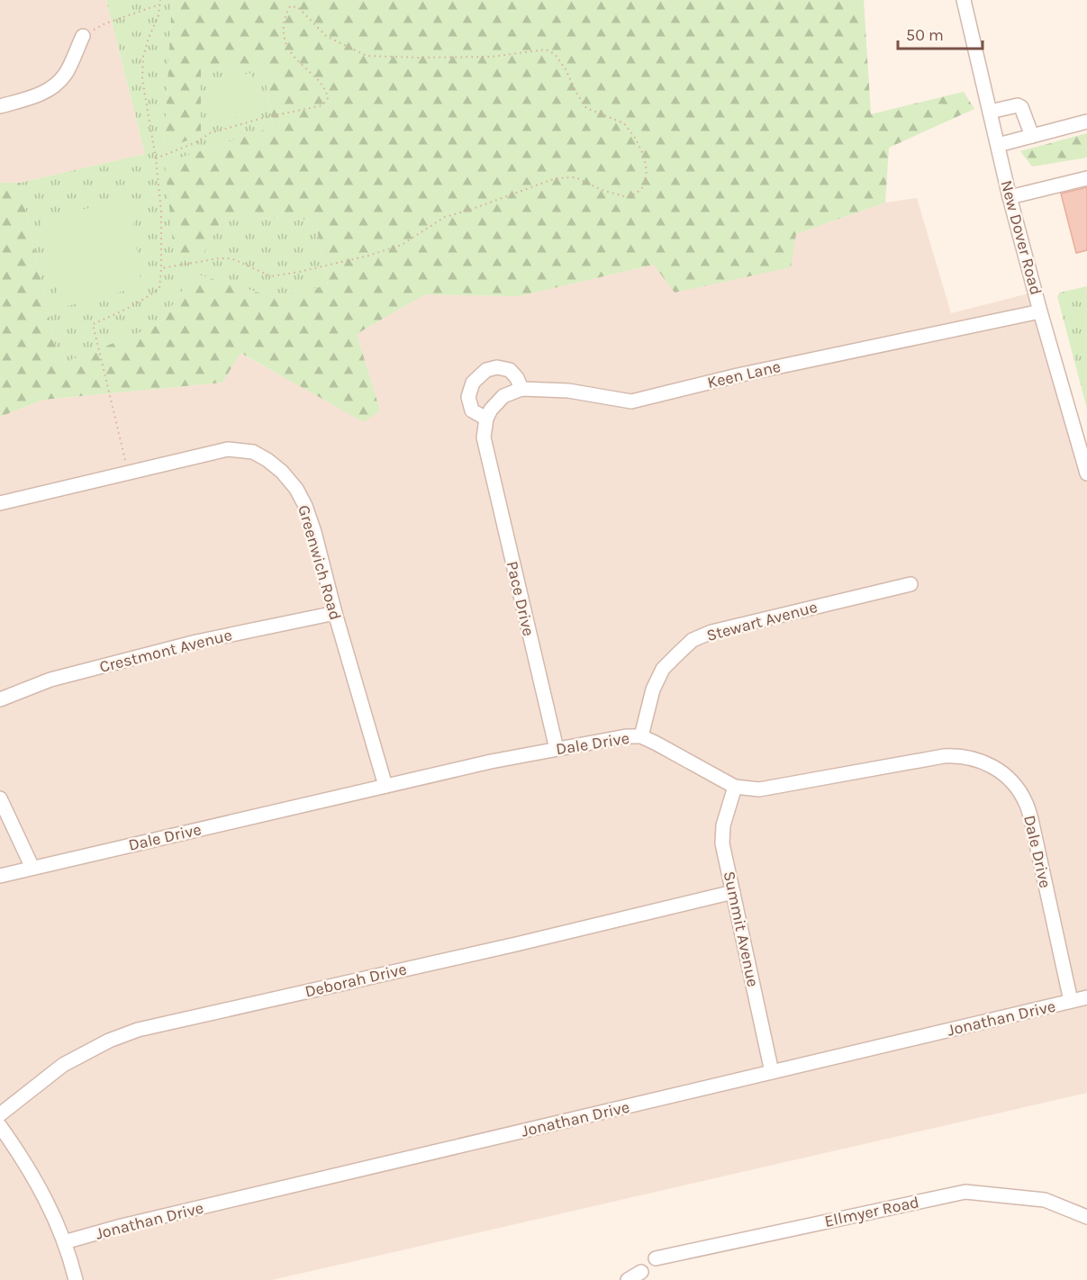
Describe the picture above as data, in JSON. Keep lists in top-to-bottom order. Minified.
{"streets":{"street":["New Dover Road","Keen Lane","Greenwich Road","Pace Drive","Stewart Avenue","Crestmont Avenue","Dale Drive","Summit Avenue","Deborah Drive","Jonathan Drive","Ellmyer Road"]},"crossings":[["New Dover Road","Keen Lane"],["Greenwich Road","Crestmont Avenue"],["Greenwich Road","Dale Drive"],["Pace Drive","Dale Drive"],["Stewart Avenue","Dale Drive"],["Dale Drive","Summit Avenue"],["Dale Drive","Jonathan Drive"],["Summit Avenue","Deborah Drive"],["Summit Avenue","Jonathan Drive"]],"scale_bar":"50 m"}
